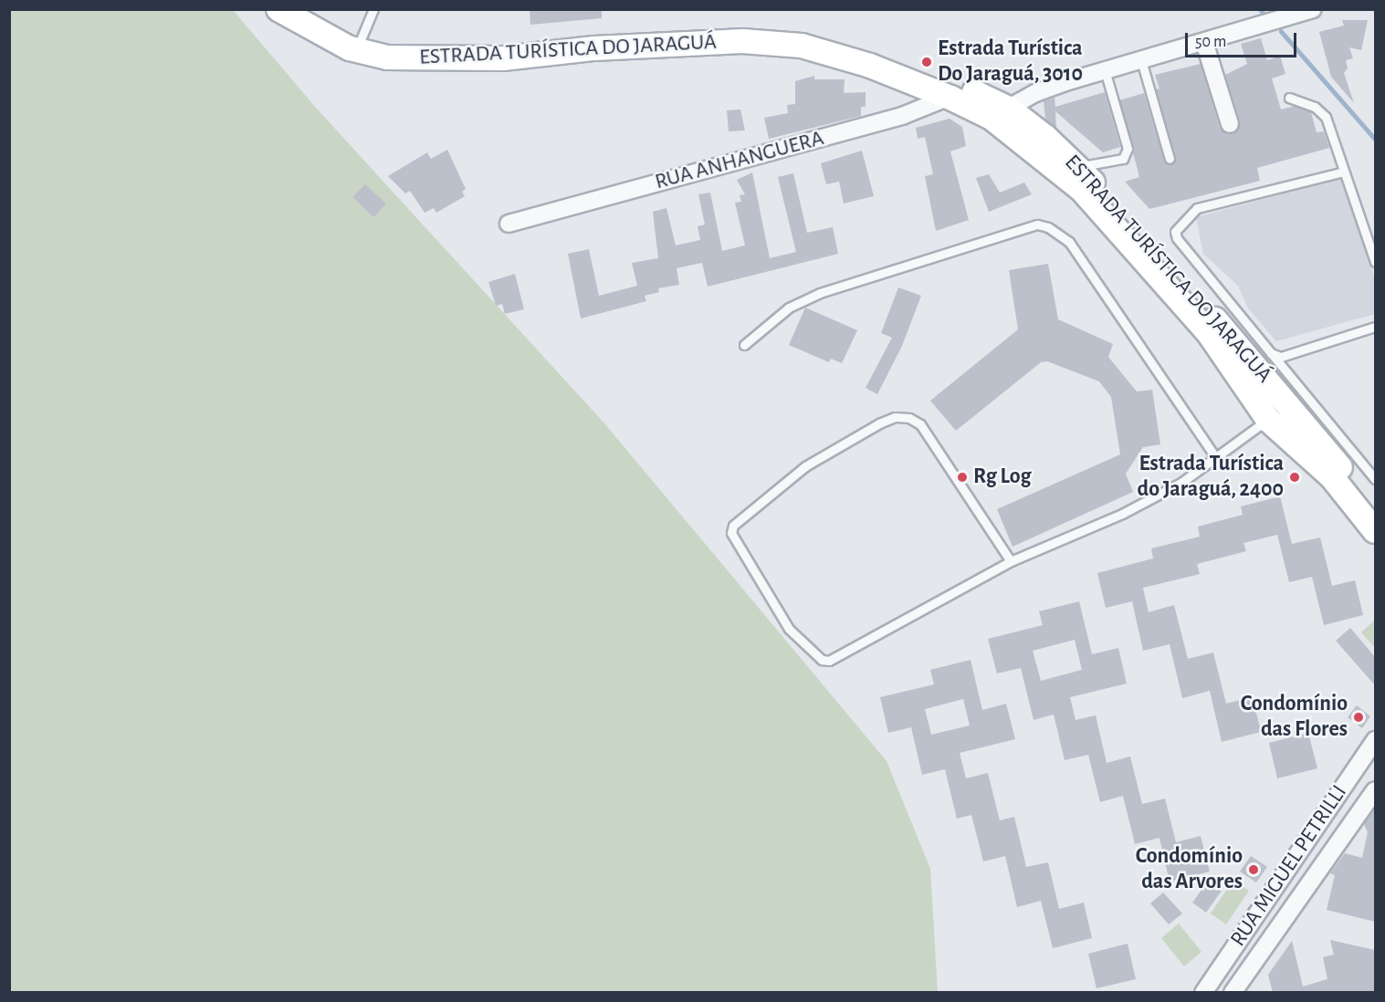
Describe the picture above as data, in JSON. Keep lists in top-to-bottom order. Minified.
{"streets":{"main road":["ESTRADA TURÍSTICA DO JARAGUÁ"],"street":["RUA ANHANGUERA","RUA MIGUEL PETRILLI"]},"crossings":[["ESTRADA TURÍSTICA DO JARAGUÁ","RUA ANHANGUERA"]],"places":["Estrada Turística Do Jaraguá, 3010","Rg Log","Estrada Turística do Jaraguá, 2400","Condomínio das Flores","Condomínio das Arvores"],"scale_bar":"50 m"}
